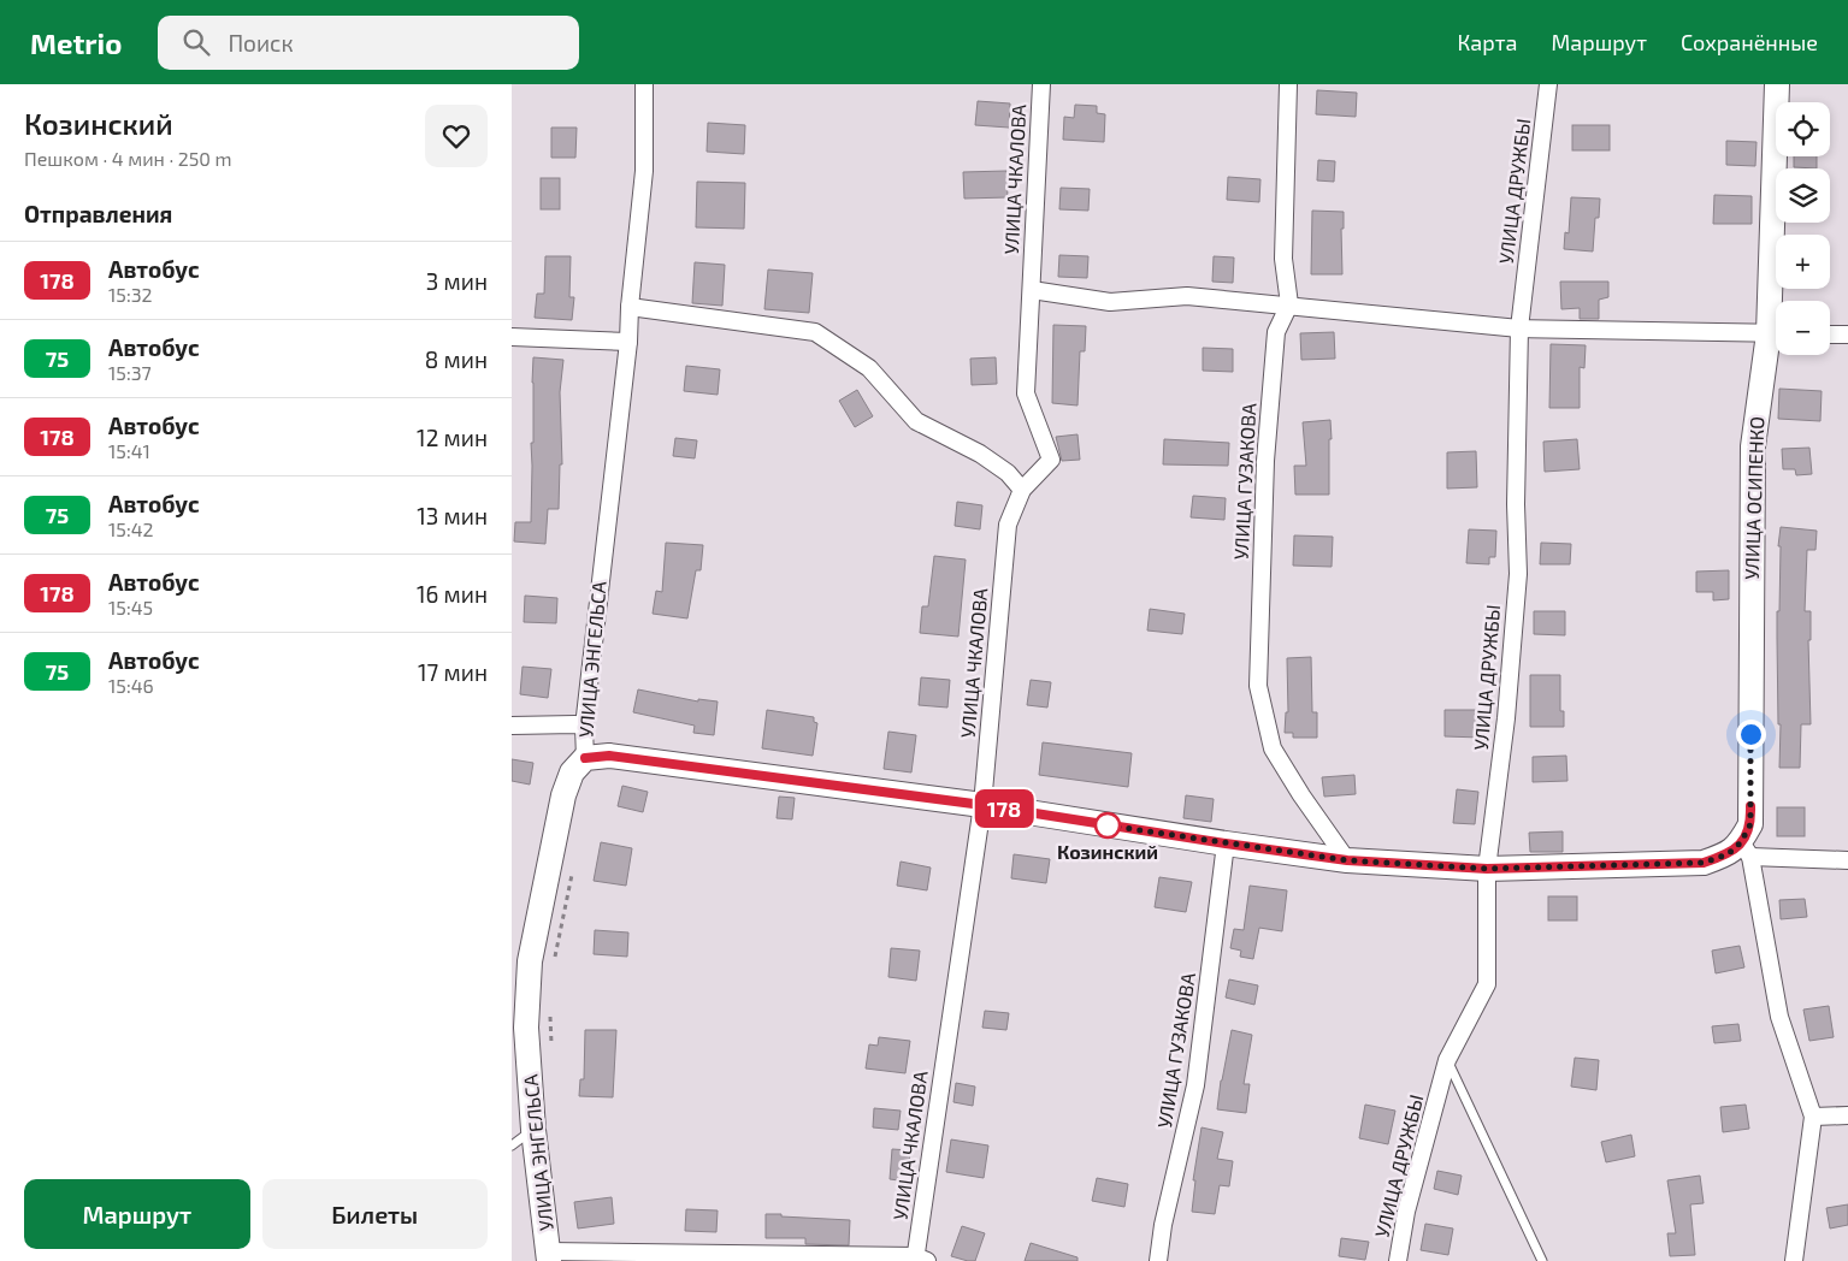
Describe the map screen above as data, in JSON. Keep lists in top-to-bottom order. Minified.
{"streets":{"main road":["УЛИЦА ОСИПЕНКО","УЛИЦА ЭНГЕЛЬСА"],"street":["УЛИЦА ЧКАЛОВА","УЛИЦА ДРУЖБЫ","УЛИЦА ГУЗАКОВА"]},"places":["Козинский"],"lines":["bus line 178"],"page":{"header":"Metrio","search":"Поиск","nav":["Карта","Маршрут","Сохранённые"],"heading":[["Козинский","Пешком · 4 мин · 250 m"],"Отправления"],"on_map":"178","map_buttons":["+","−"],"list":[{"mark":"178","name":"Автобус","note":"15:32","value":"3 мин"},{"mark":"75","name":"Автобус","note":"15:37","value":"8 мин"},{"mark":"178","name":"Автобус","note":"15:41","value":"12 мин"},{"mark":"75","name":"Автобус","note":"15:42","value":"13 мин"},{"mark":"178","name":"Автобус","note":"15:45","value":"16 мин"},{"mark":"75","name":"Автобус","note":"15:46","value":"17 мин"}],"buttons":["Маршрут","Билеты"]}}
